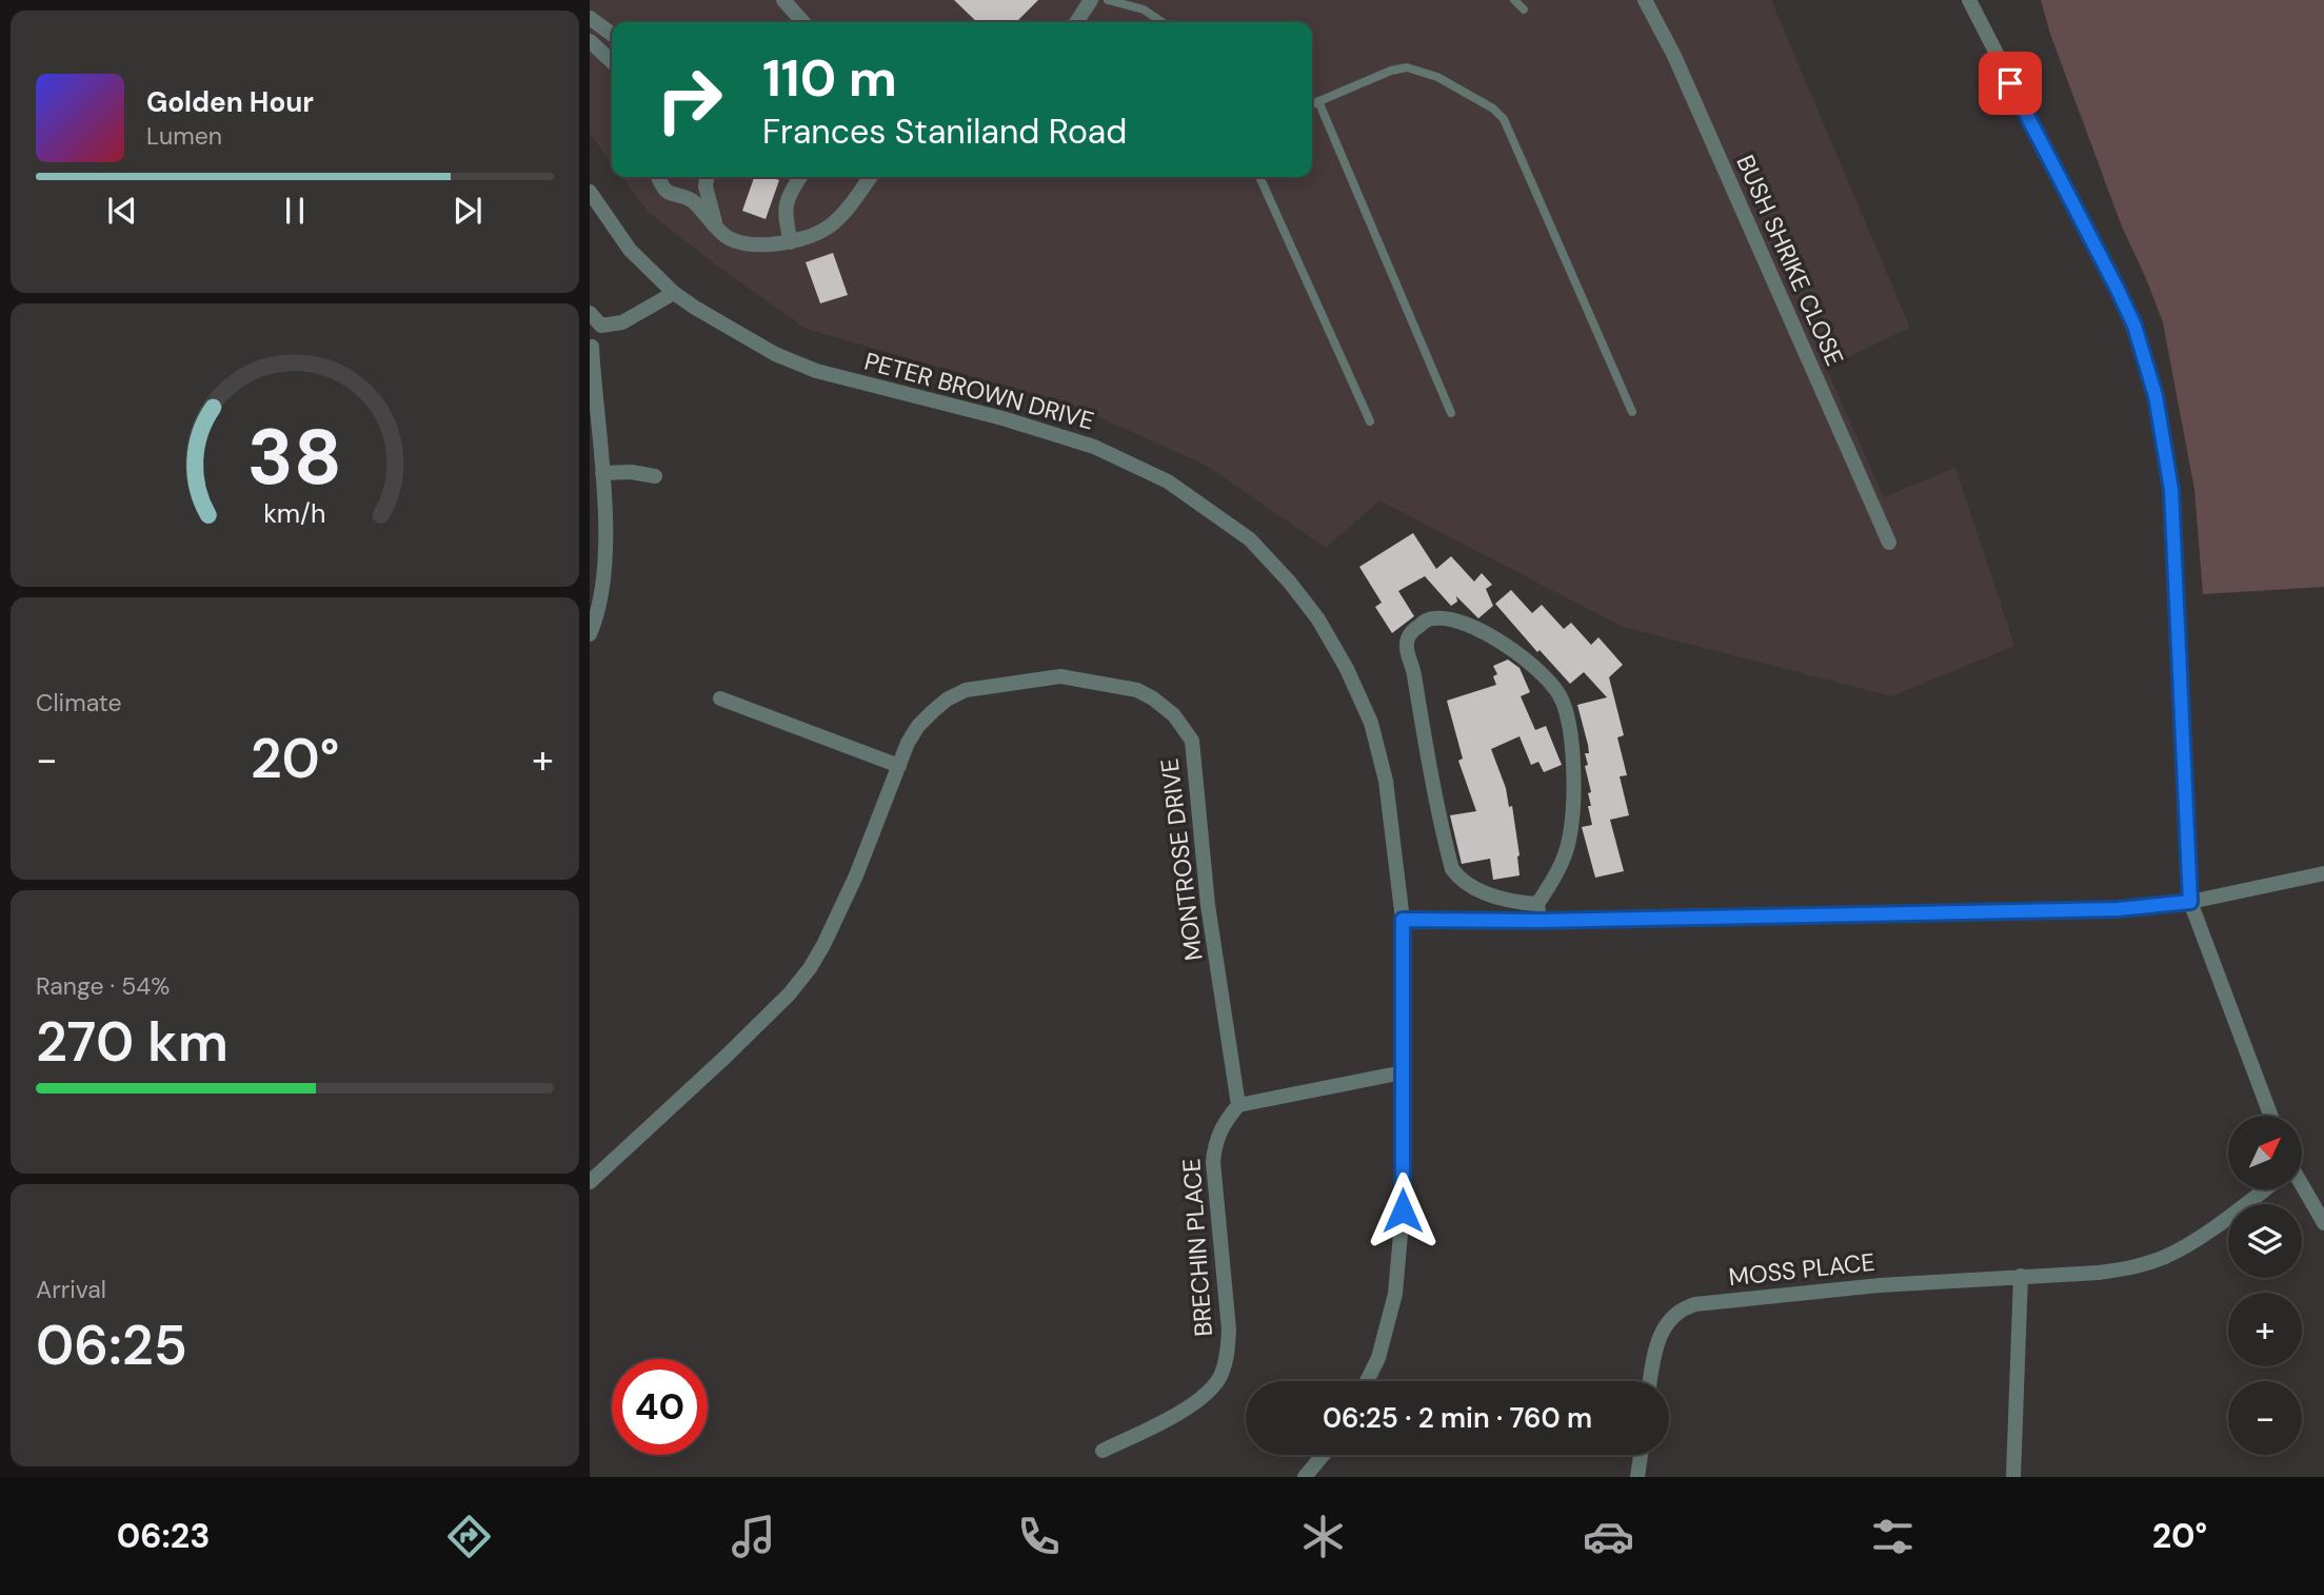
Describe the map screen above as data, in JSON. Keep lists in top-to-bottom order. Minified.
{"streets":{"street":["BUSH SHRIKE CLOSE","PETER BROWN DRIVE","MONTROSE DRIVE","BRECHIN PLACE","MOSS PLACE"]},"crossings":[["MONTROSE DRIVE","BRECHIN PLACE"]],"north":"top right","page":{"turn":["110 m","Frances Staniland Road"],"song":["Golden Hour","Lumen"],"tile":["Climate",["Range · 54%","270 km"],["Arrival","06:25"]],"heat":["−","20°","+"],"map_buttons":["+","−"],"limit":"40","trip":"06:25 · 2 min · 760 m","tabs":["06:23","20°"],"gauge":["38","km/h"]}}
